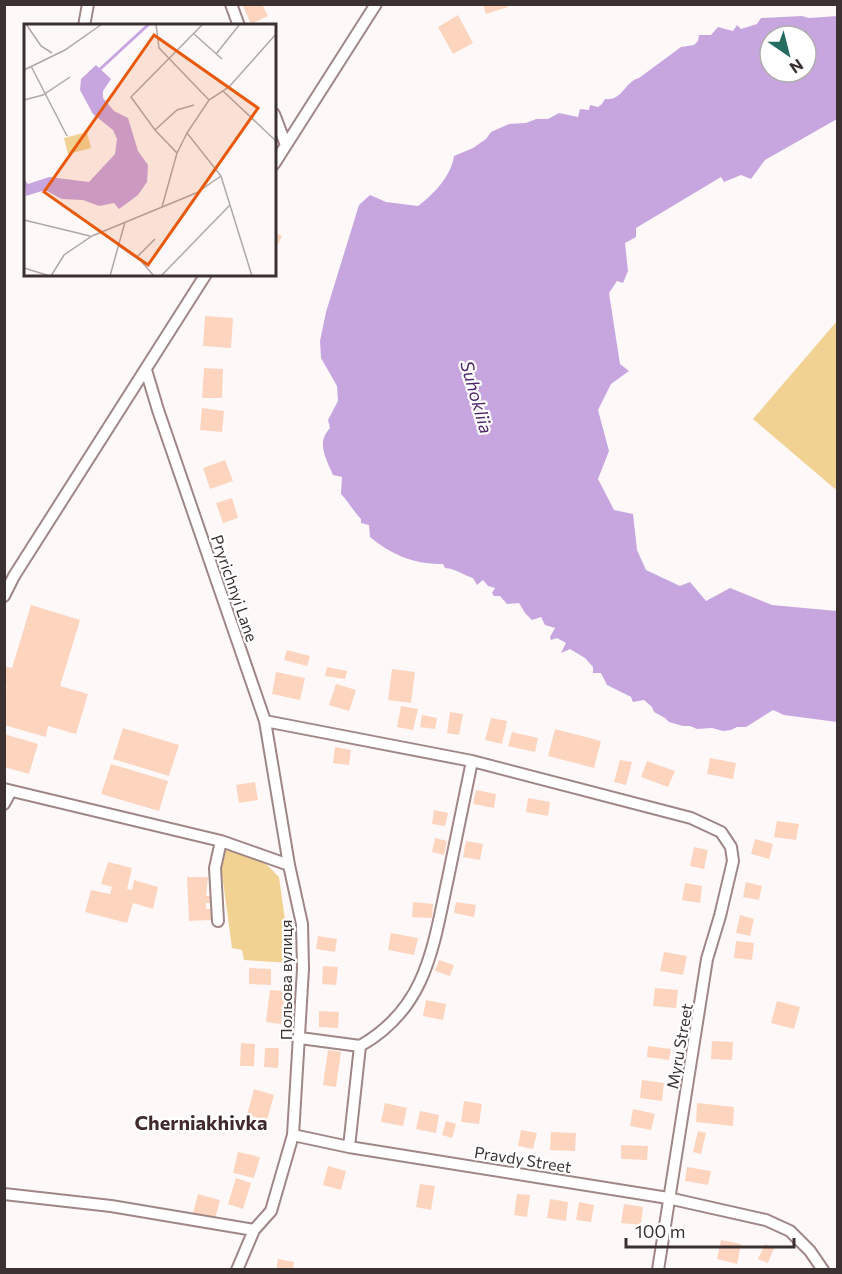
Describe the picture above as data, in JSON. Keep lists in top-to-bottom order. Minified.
{"streets":{"street":["Pryrichnyi Lane","Польова вулиця","Myru Street","Pravdy Street"]},"crossings":[["Pryrichnyi Lane","Польова вулиця"],["Польова вулиця","Pravdy Street"],["Myru Street","Pravdy Street"]],"districts":["Cherniakhivka"],"water":["Suhokliia"],"scale_bar":"100 m","north":"bottom right"}
